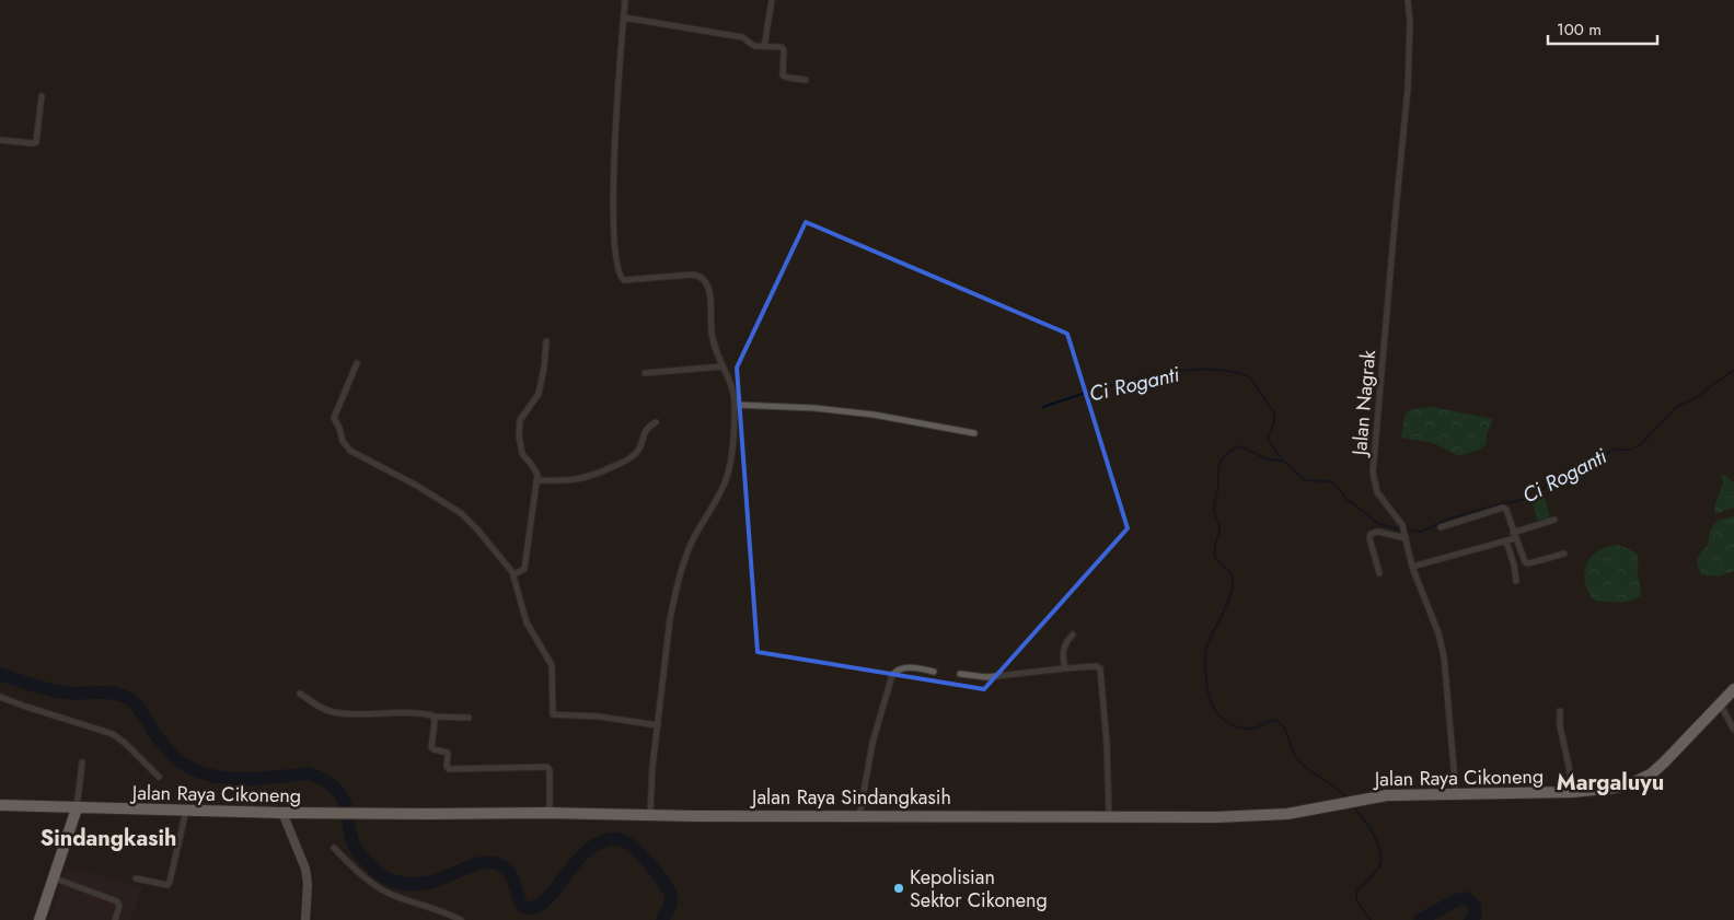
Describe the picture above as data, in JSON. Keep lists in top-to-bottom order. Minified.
{"streets":{"highway":["Jalan Raya Cikoneng","Jalan Raya Sindangkasih"],"street":["Jalan Nagrak"]},"crossings":[["Jalan Nagrak","Jalan Raya Cikoneng"],["Jalan Raya Cikoneng","Jalan Raya Sindangkasih"]],"districts":["Margaluyu","Sindangkasih"],"water":["Ci Roganti"],"places":["Kepolisian Sektor Cikoneng"],"scale_bar":"100 m"}
